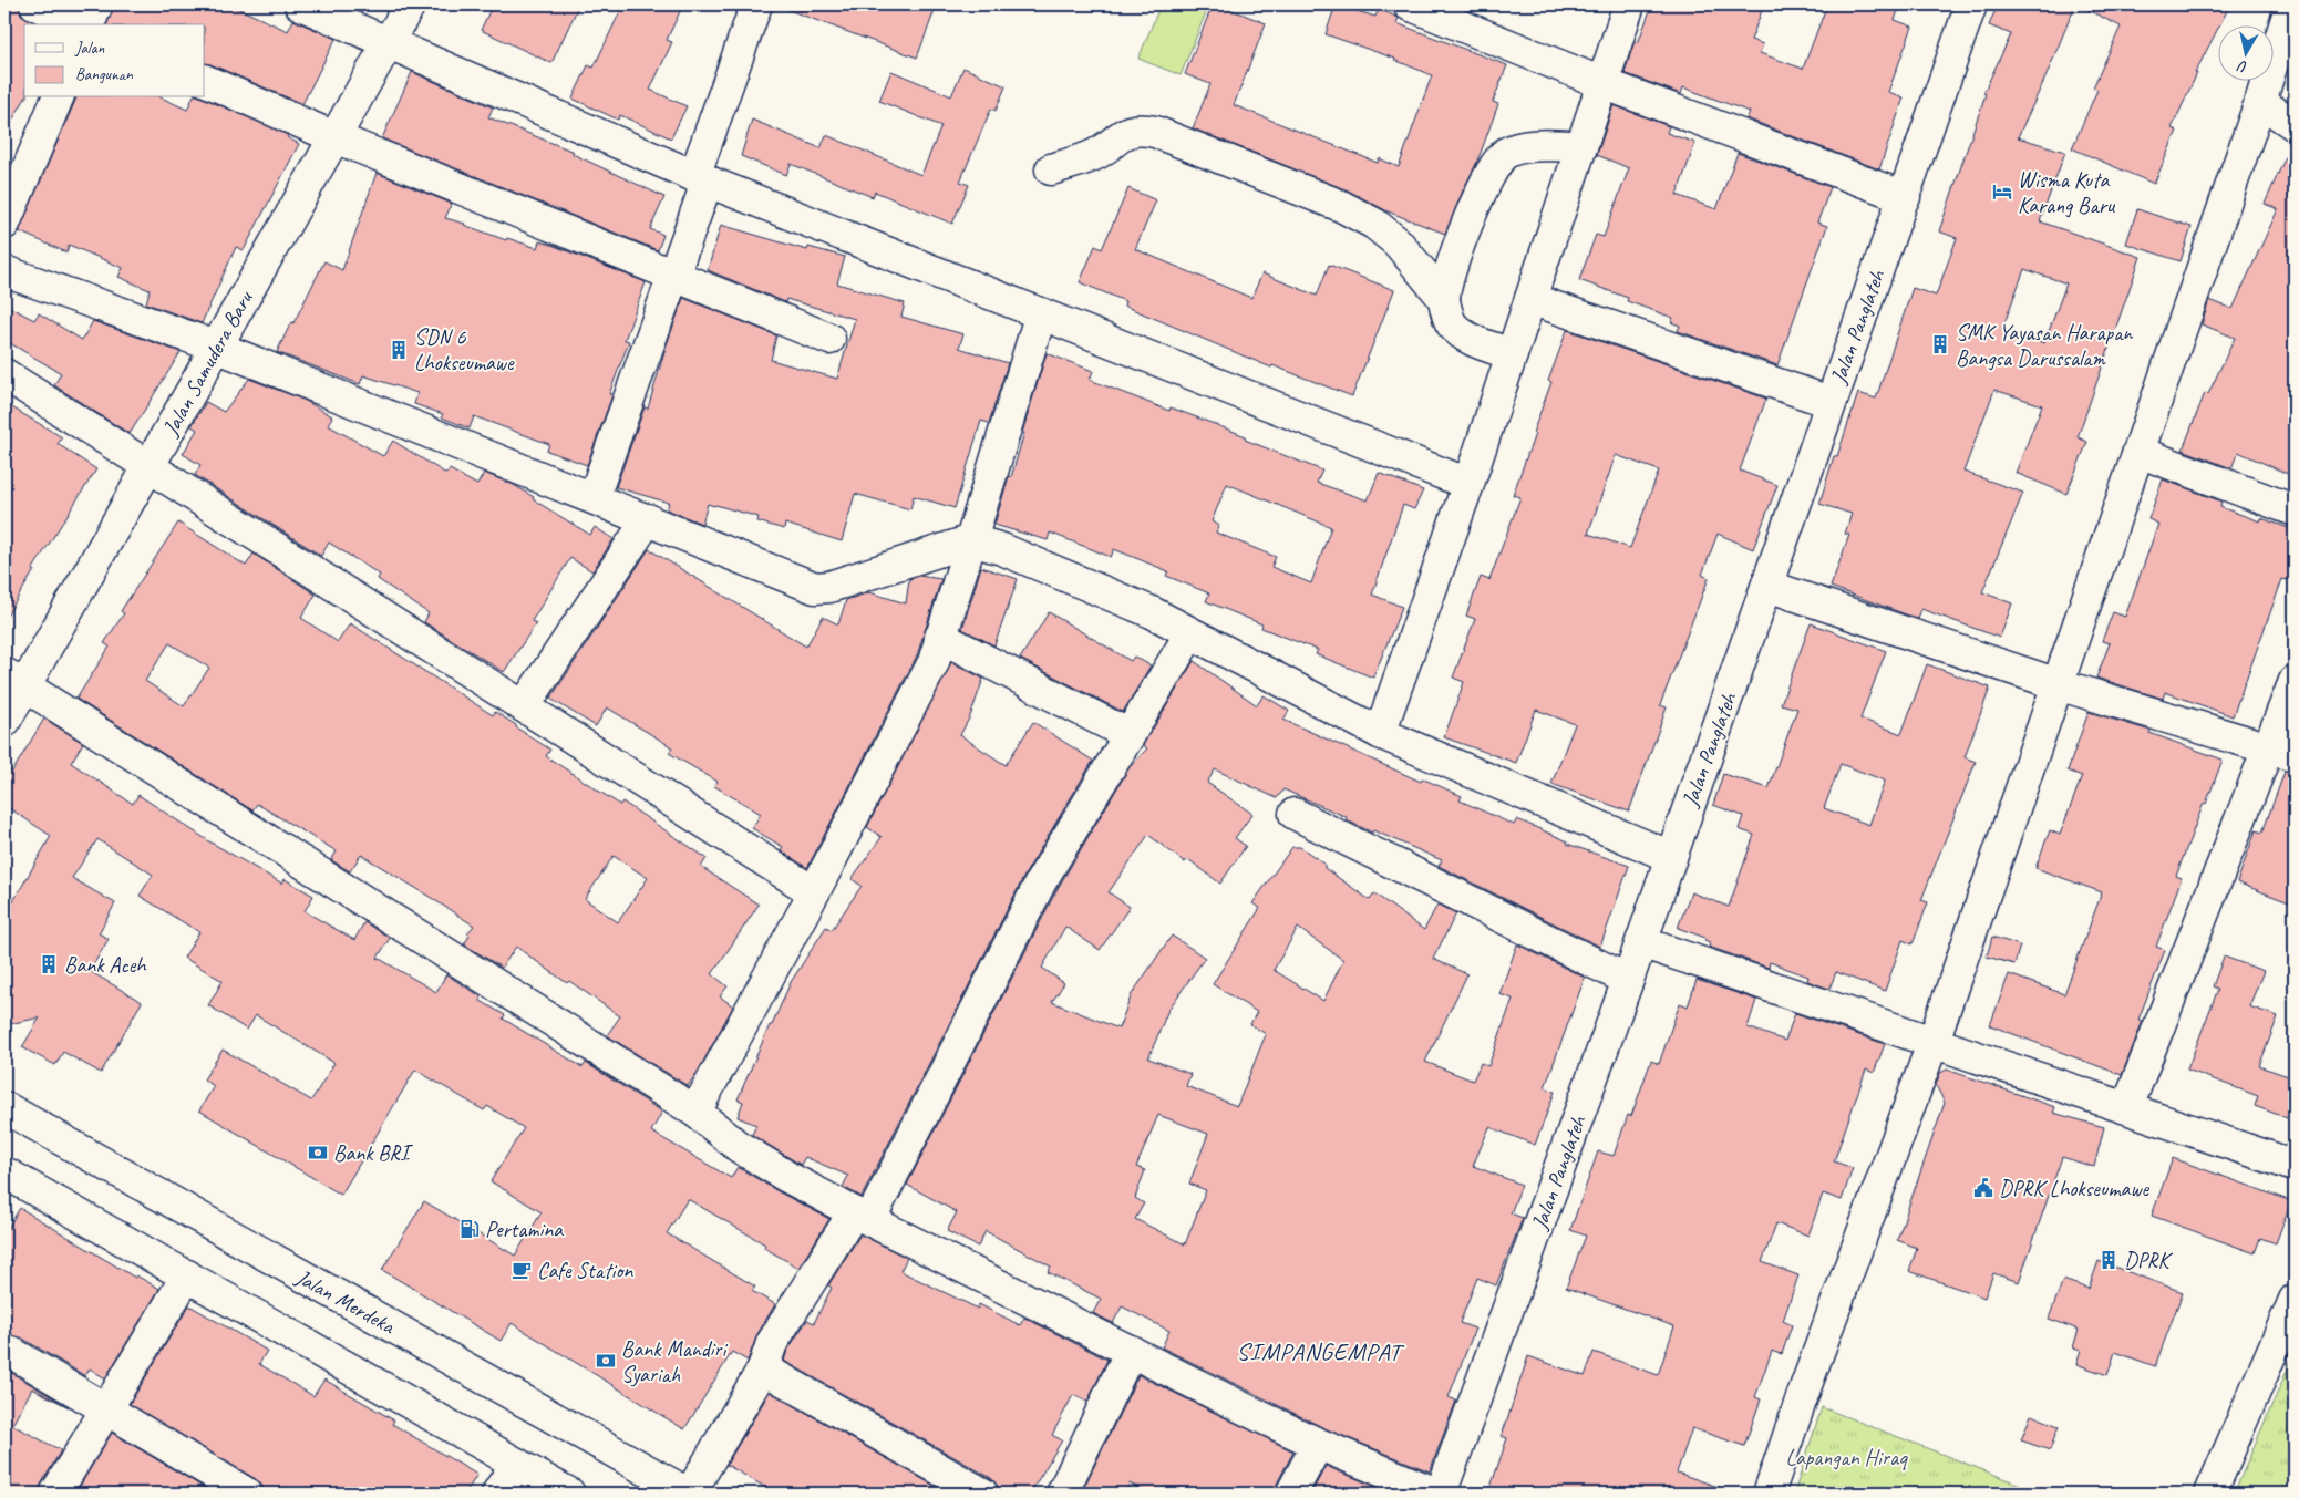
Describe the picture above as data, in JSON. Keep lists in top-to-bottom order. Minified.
{"streets":{"street":["Jalan Panglateh","Jalan Samudera Baru","Jalan Merdeka"]},"districts":["SIMPANGEMPAT"],"parks":["Lapangan Hiraq"],"places":{"hotel":["Wisma Kuta Karang Baru"],"building":["SMK Yayasan Harapan Bangsa Darussalam","SDN 6 Lhokseumawe","Bank Aceh","DPRK"],"bank":["Bank BRI","Bank Mandiri Syariah"],"public building":["DPRK Lhokseumawe"],"fuel station":["Pertamina"],"cafe":["Cafe Station"]},"legend":["Jalan","Bangunan"],"north":"bottom"}
